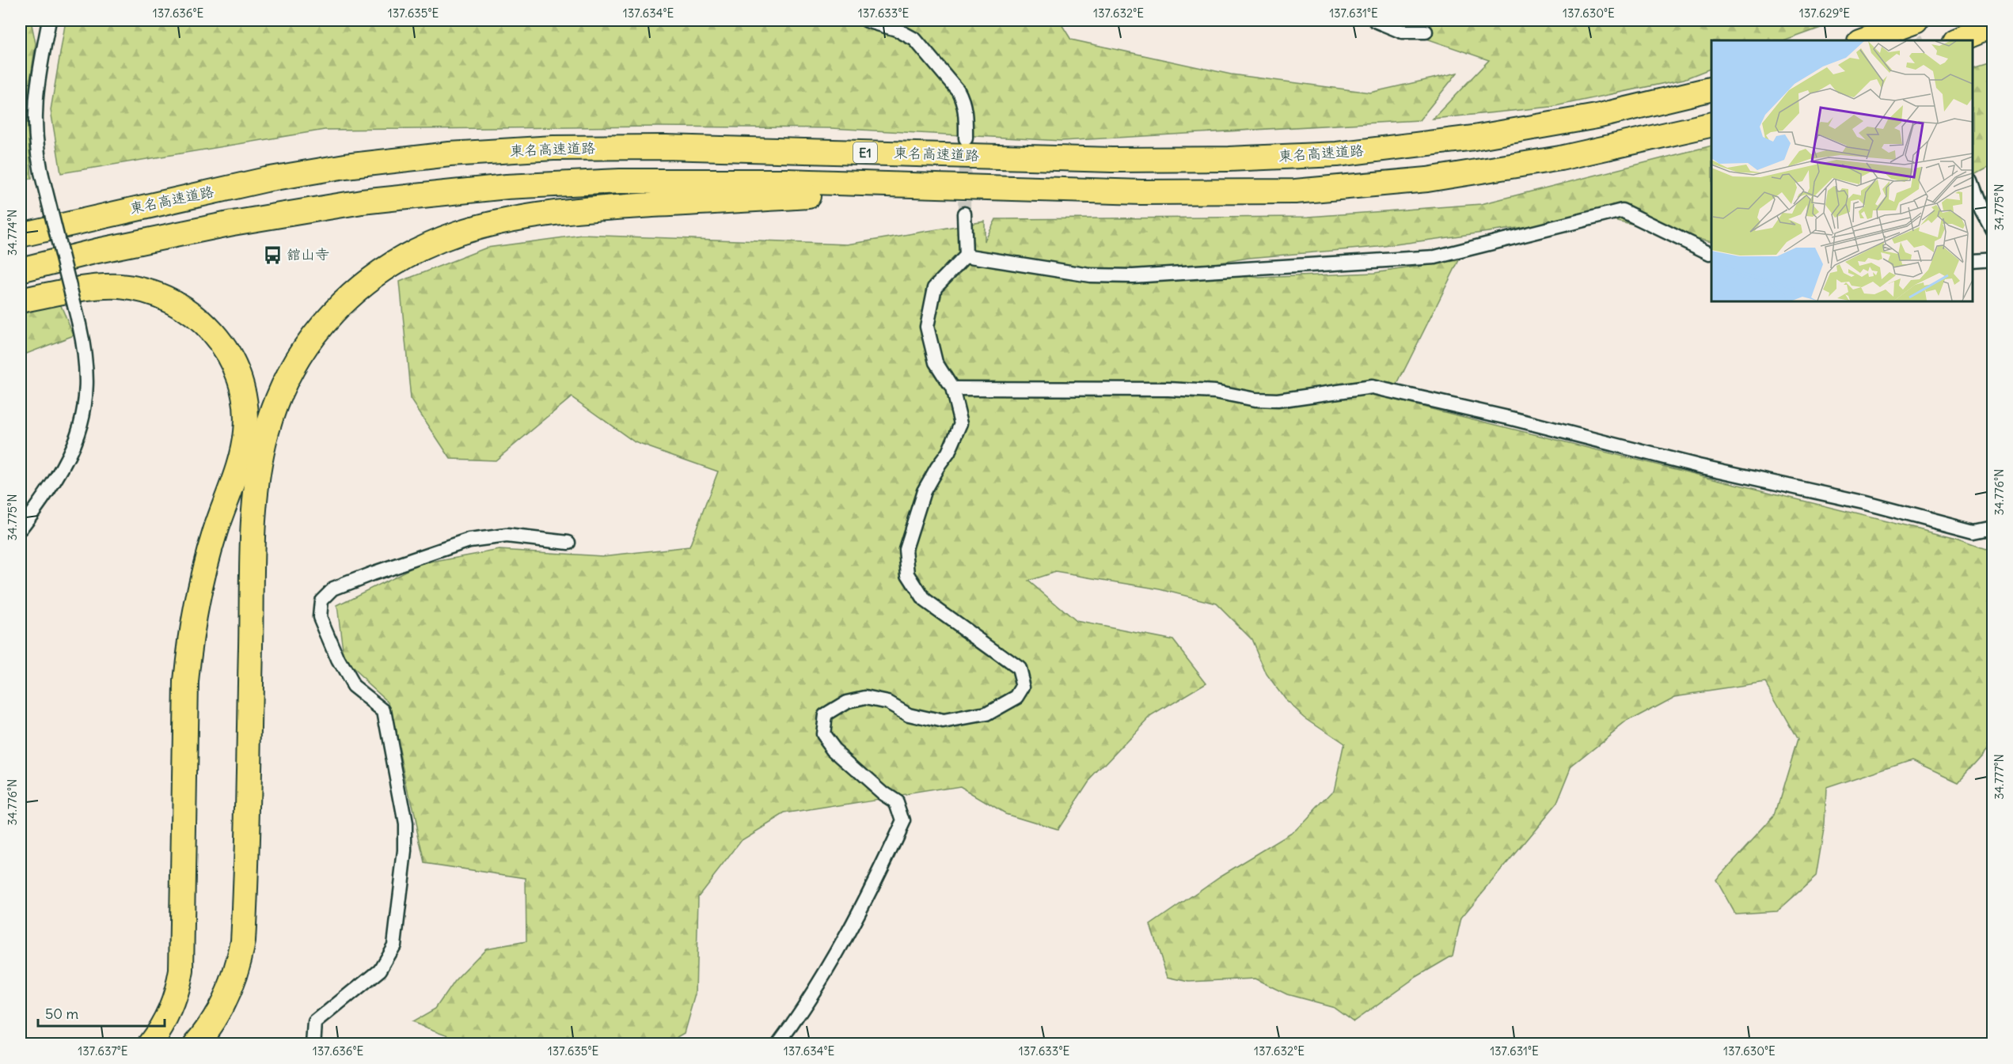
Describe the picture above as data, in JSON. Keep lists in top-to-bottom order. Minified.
{"streets":{"highway":["東名高速道路","E1"]},"places":{"bus stop":["舘山寺"]},"scale_bar":"50 m","coordinates":["137.636°E","137.635°E","137.634°E","137.633°E","137.632°E","137.631°E","137.630°E","137.629°E","34.775°N","34.774°N","34.776°N","34.777°N","137.637°E"]}
